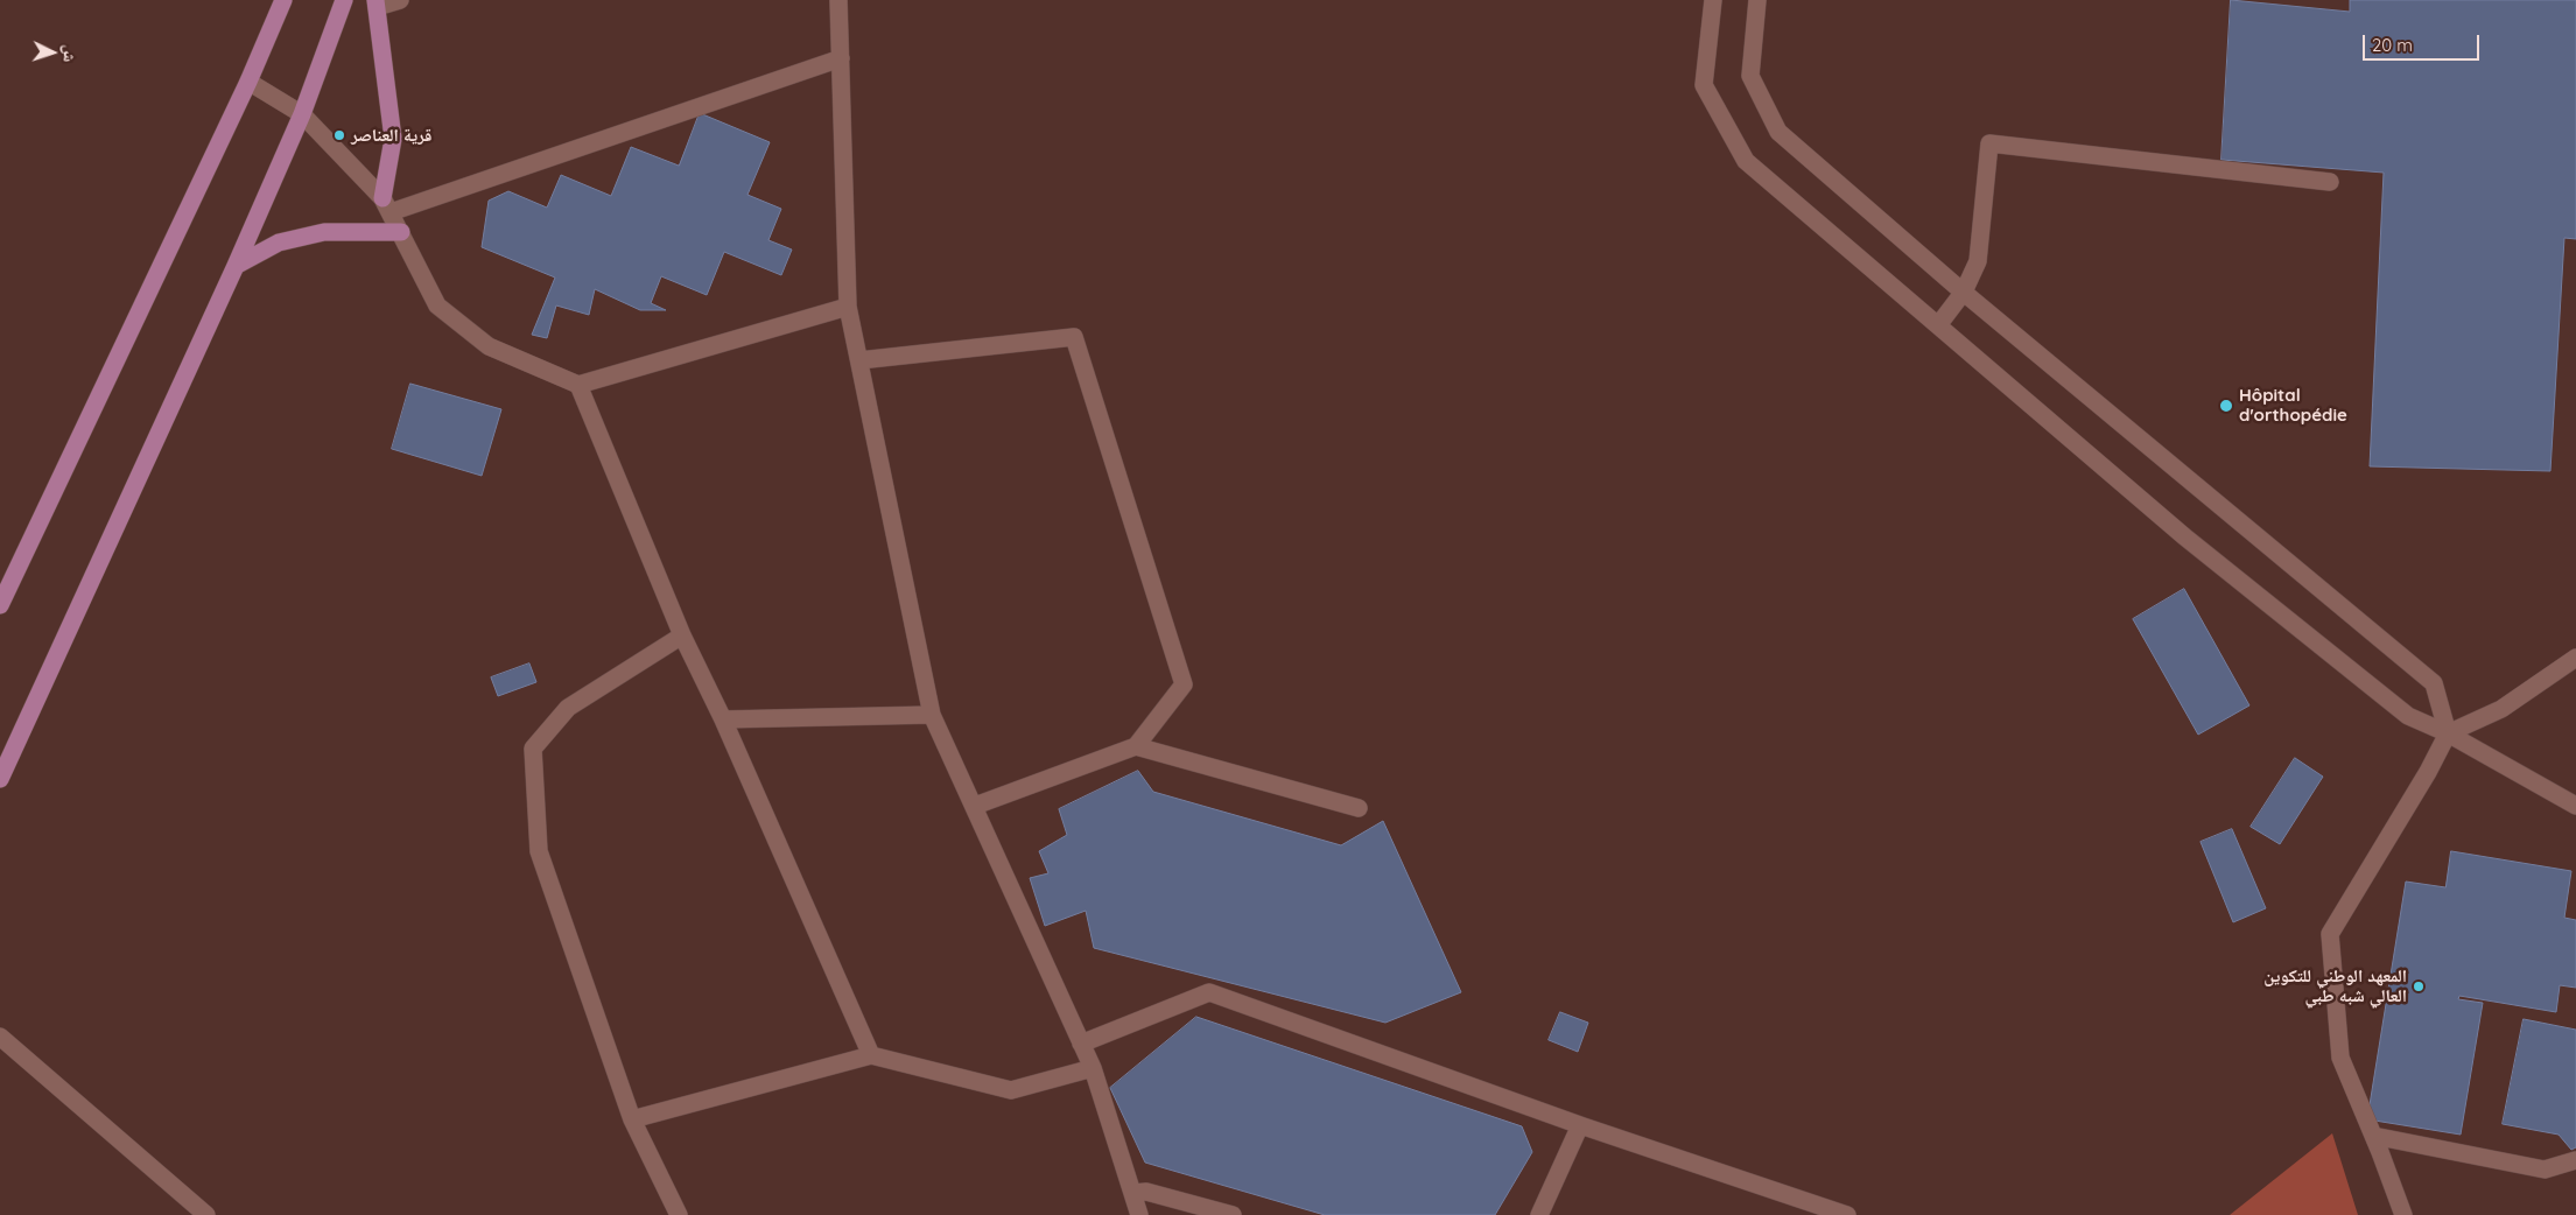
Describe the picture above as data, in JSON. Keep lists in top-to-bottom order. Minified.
{"places":["قرية العناصر","Hôpital d'orthopédie","المعهد الوطني للتكوين العالي شبه طبي"],"scale_bar":"20 m","north":"right"}
